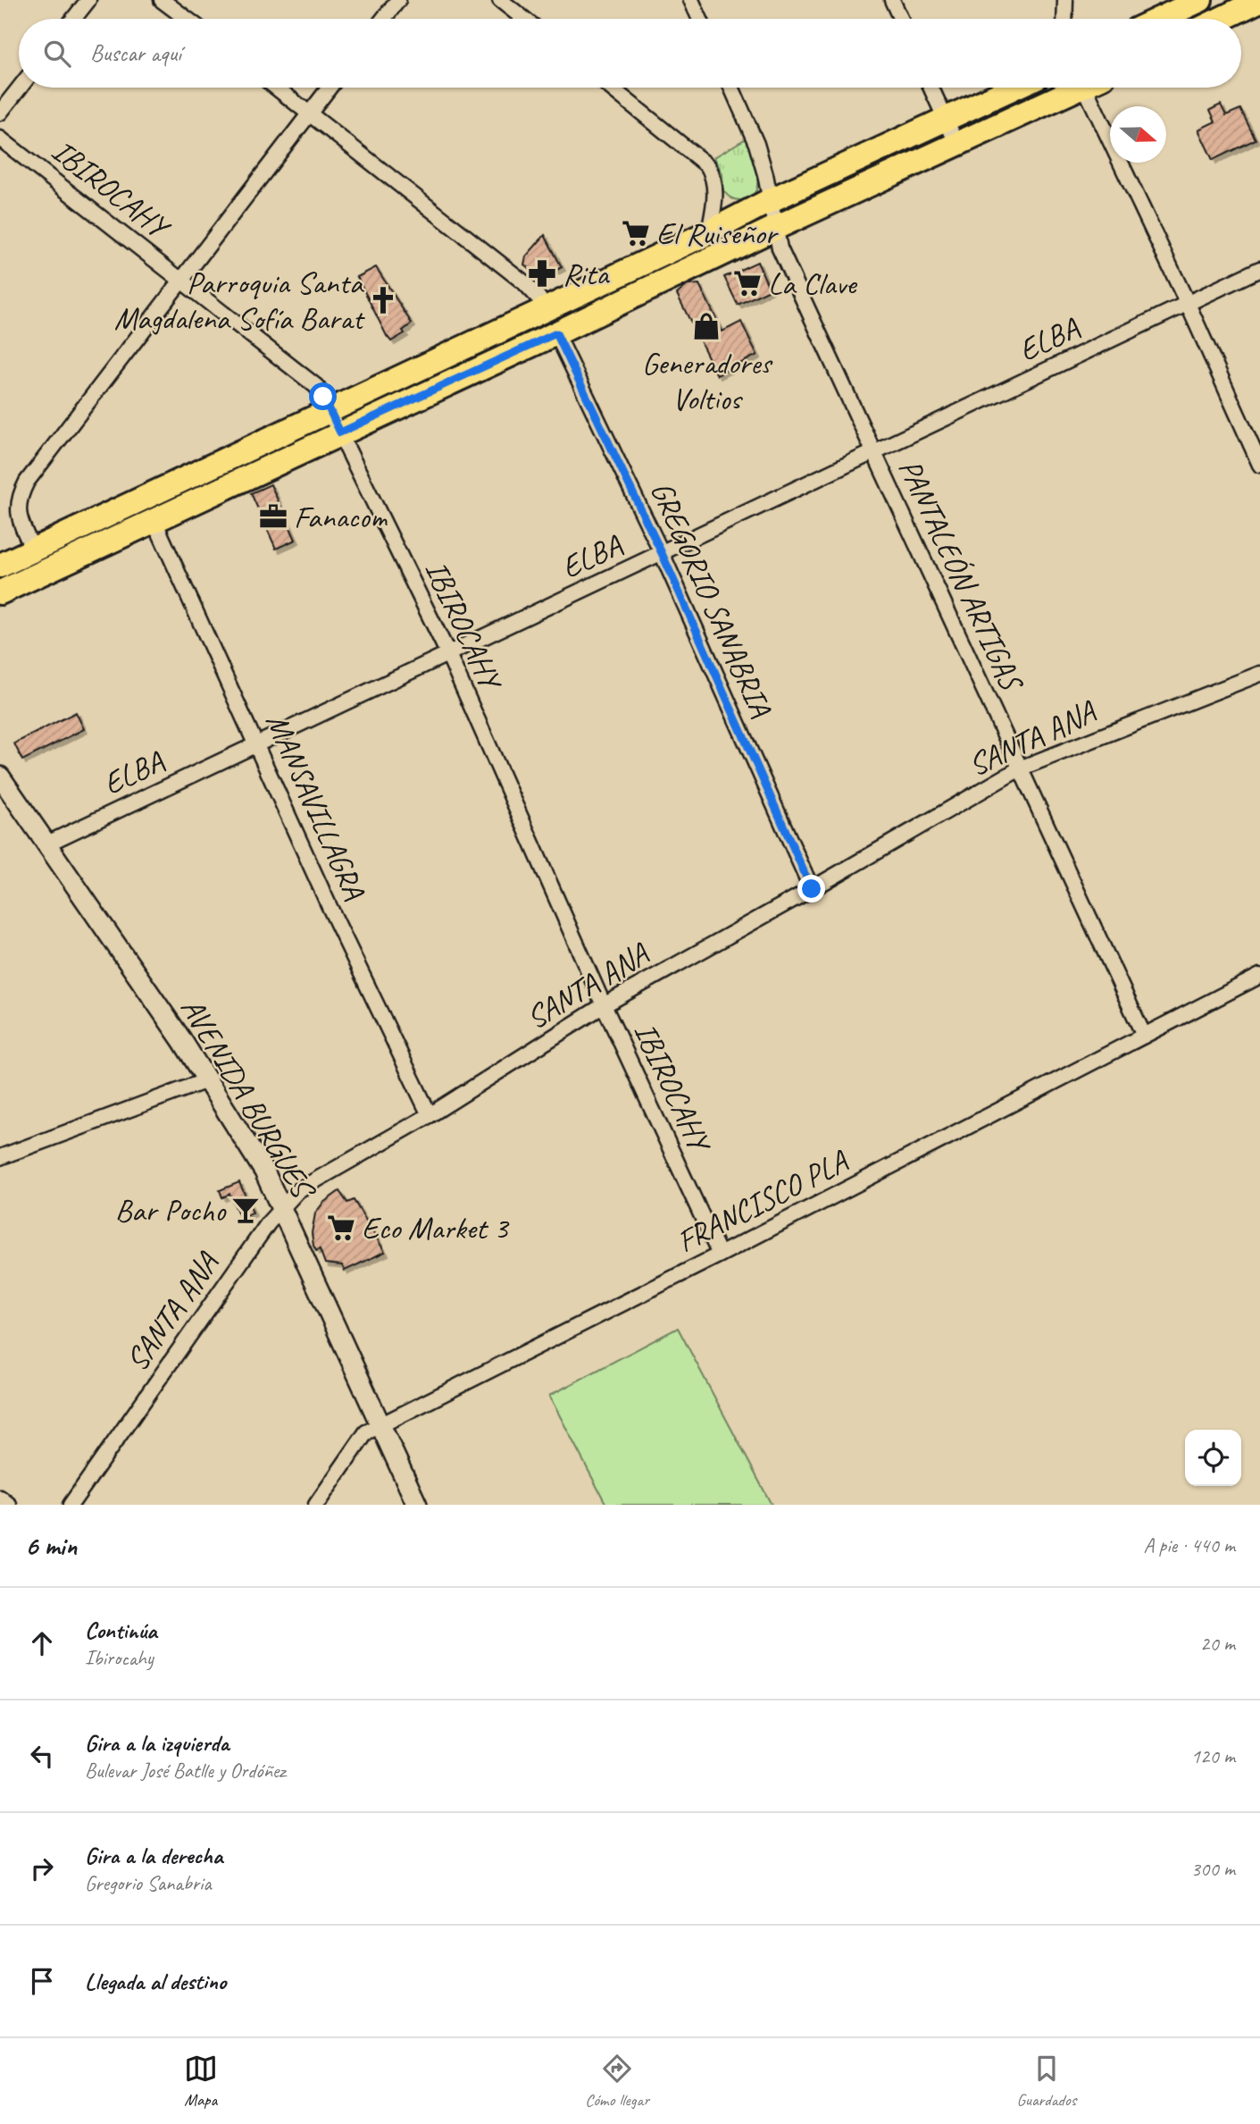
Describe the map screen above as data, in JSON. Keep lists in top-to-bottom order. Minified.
{"streets":{"street":["IBIROCAHY","ELBA","PANTALEÓN ARTIGAS","GREGORIO SANABRIA","SANTA ANA","MANSAVILLAGRA","AVENIDA BURGUES","FRANCISCO PLA"]},"crossings":[["IBIROCAHY","ELBA"],["IBIROCAHY","SANTA ANA"],["IBIROCAHY","FRANCISCO PLA"],["ELBA","PANTALEÓN ARTIGAS"],["ELBA","GREGORIO SANABRIA"],["ELBA","MANSAVILLAGRA"],["ELBA","AVENIDA BURGUES"],["PANTALEÓN ARTIGAS","SANTA ANA"],["PANTALEÓN ARTIGAS","FRANCISCO PLA"],["GREGORIO SANABRIA","SANTA ANA"],["SANTA ANA","MANSAVILLAGRA"],["SANTA ANA","AVENIDA BURGUES"],["AVENIDA BURGUES","FRANCISCO PLA"]],"places":{"supermarket":["El Ruiseñor","La Clave","Eco Market 3"],"pharmacy":["Rita"],"church":["Parroquia Santa Magdalena Sofía Barat"],"shop":["Generadores Voltios"],"office":["Fanacom"],"bar":["Bar Pocho"]},"north":"right","page":{"search":"Buscar aquí","heading":["6 min","A pie · 440 m"],"list":[["Continúa","Ibirocahy","20 m"],["Gira a la izquierda","Bulevar José Batlle y Ordóñez","120 m"],["Gira a la derecha","Gregorio Sanabria","300 m"],"Llegada al destino"],"nav":["Mapa","Cómo llegar","Guardados"]}}
